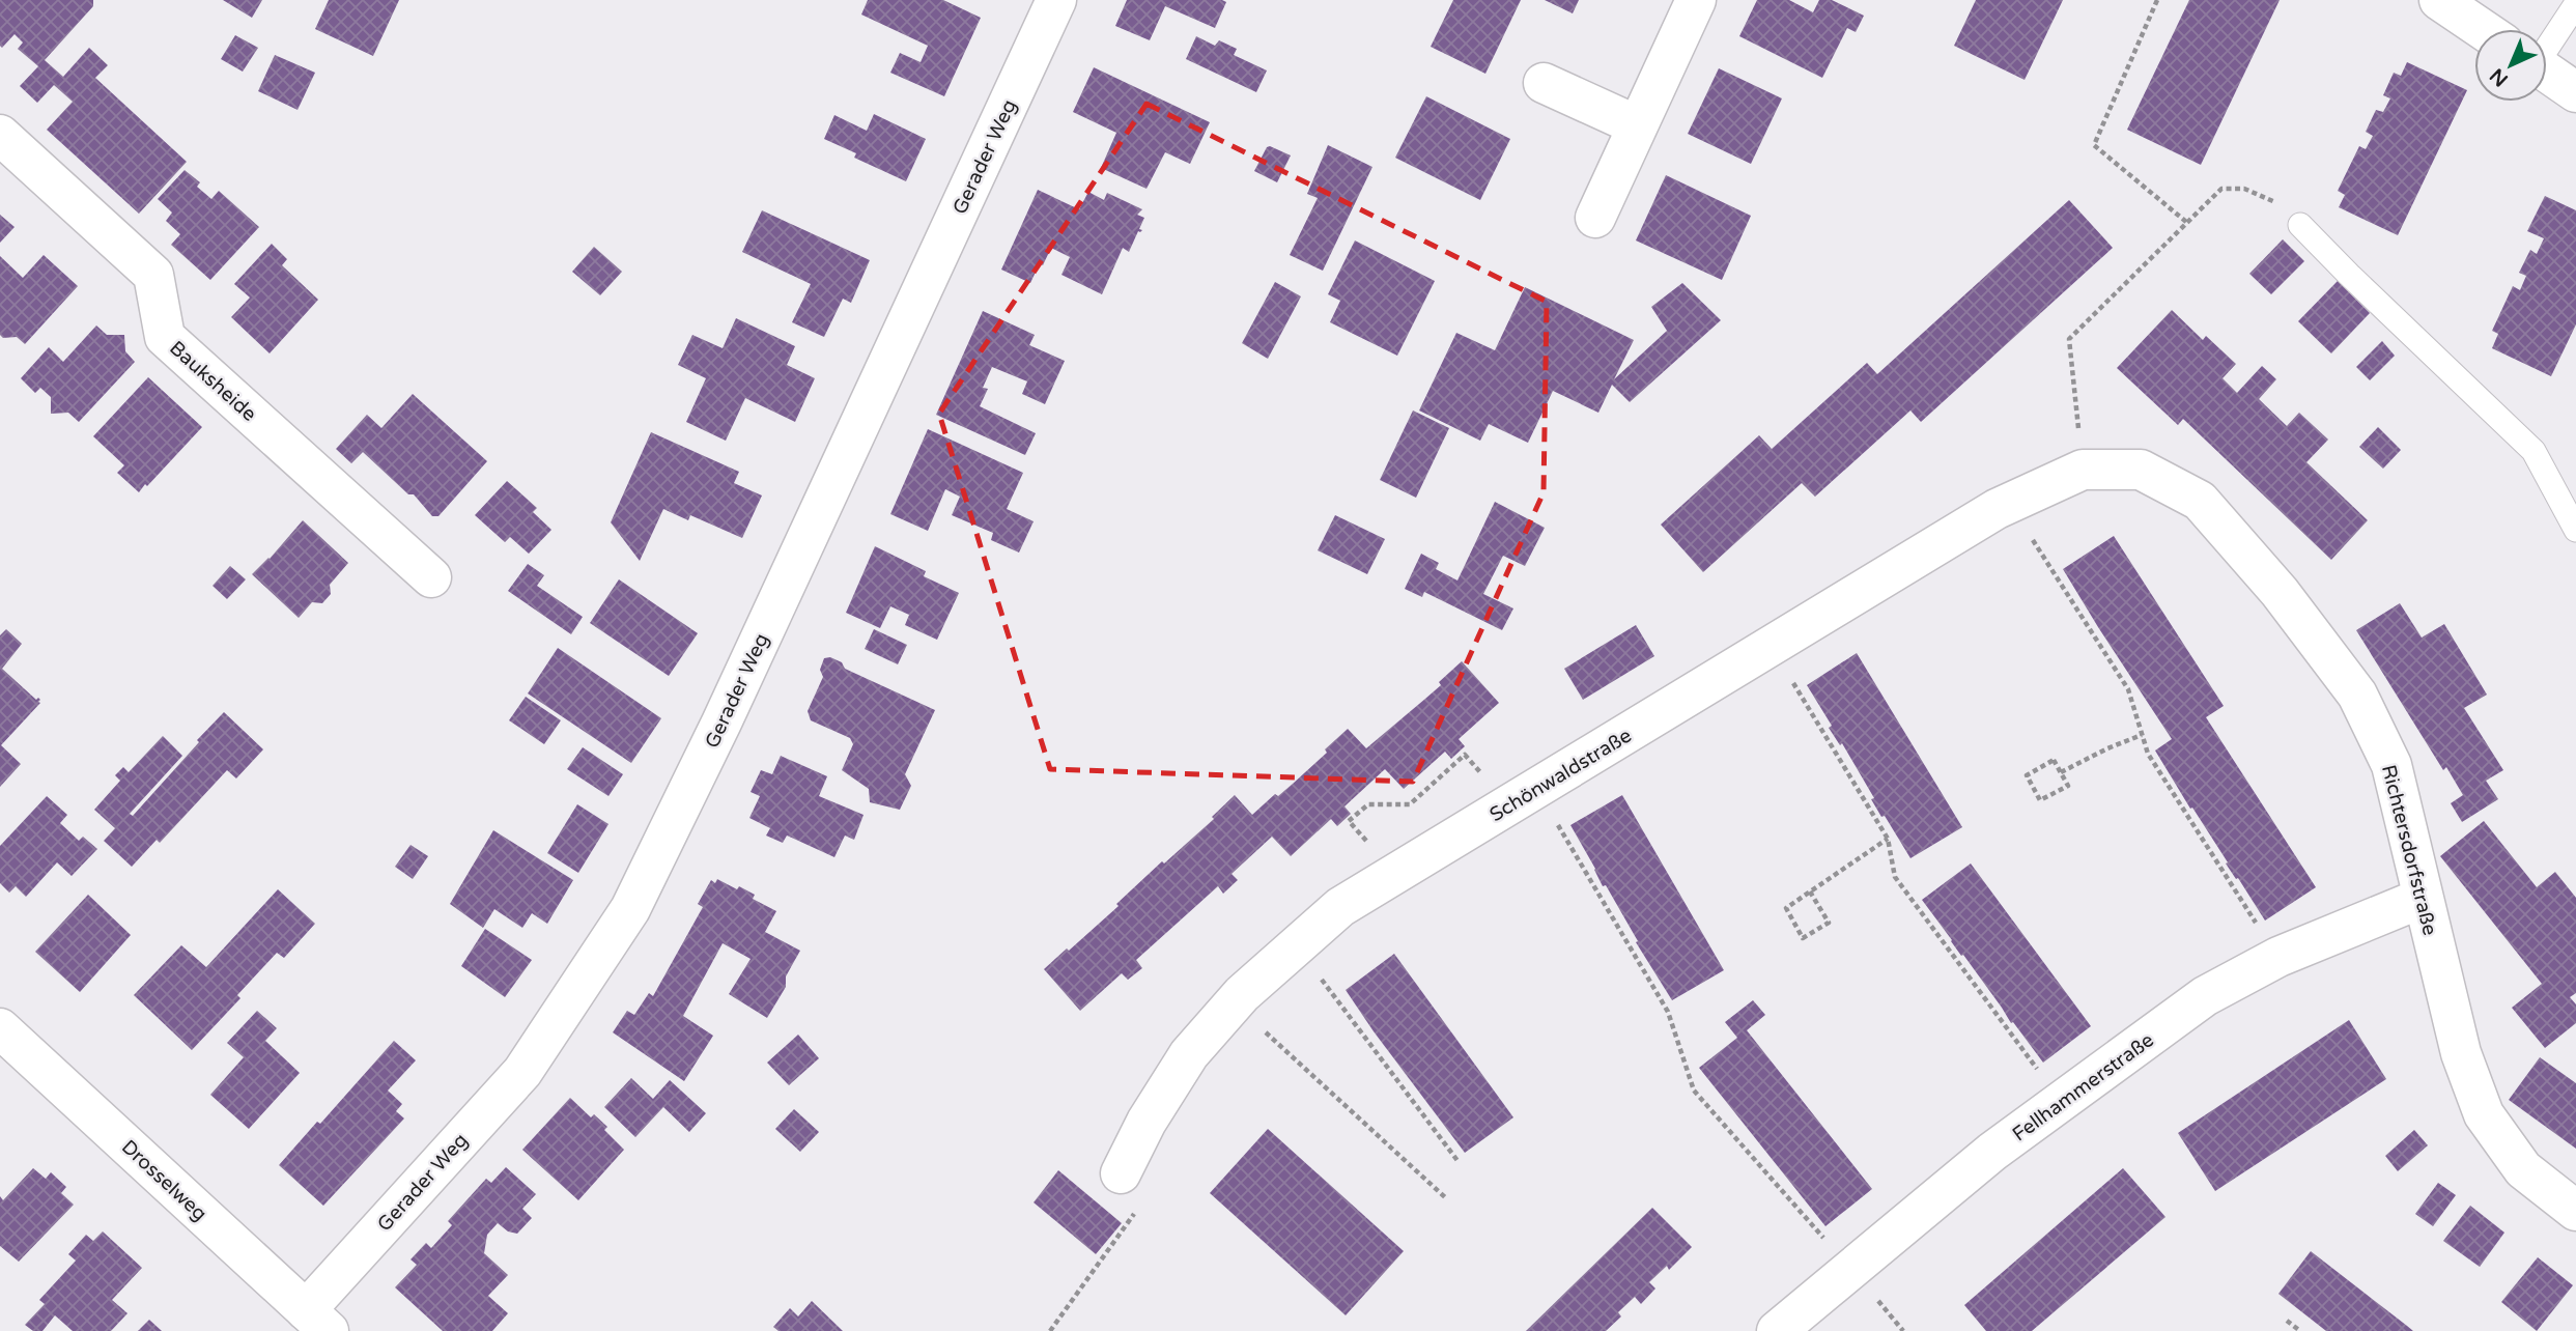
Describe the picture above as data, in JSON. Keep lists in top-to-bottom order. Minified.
{"streets":{"street":["Gerader Weg","Bauksheide","Schönwaldstraße","Richtersdorfstraße","Fellhammerstraße","Drosselweg"]},"crossings":[["Gerader Weg","Drosselweg"],["Schönwaldstraße","Richtersdorfstraße"],["Richtersdorfstraße","Fellhammerstraße"]],"north":"bottom left"}
